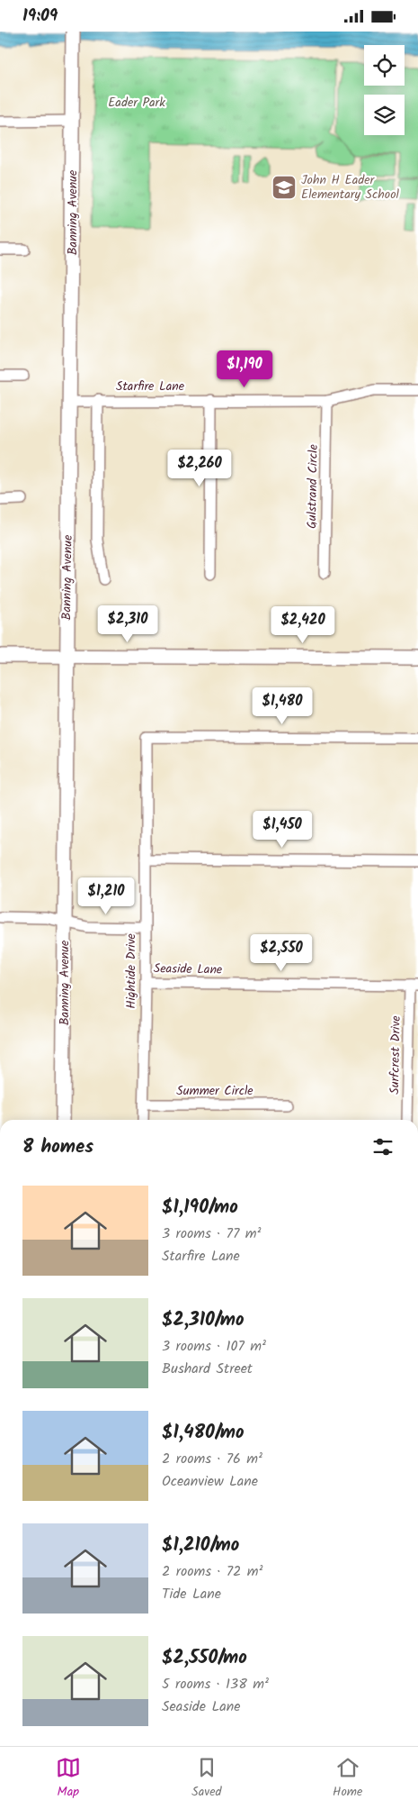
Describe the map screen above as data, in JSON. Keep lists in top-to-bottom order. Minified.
{"streets":{"street":["Banning Avenue","Starfire Lane","Gulstrand Circle","Seaside Lane","Hightide Drive","Surfcrest Drive","Summer Circle"]},"crossings":[["Banning Avenue","Starfire Lane"],["Starfire Lane","Gulstrand Circle"],["Seaside Lane","Hightide Drive"],["Seaside Lane","Surfcrest Drive"],["Hightide Drive","Summer Circle"]],"parks":["Eader Park"],"places":{"school or university":["John H Eader Elementary School"]},"page":{"status":"19:09","price":["$1,190","$2,260","$2,310","$2,420","$1,480","$1,450","$1,210","$2,550"],"heading":"8 homes","list":[{"name":"$1,190/mo","note":"3 rooms · 77 m² · Starfire Lane"},{"name":"$2,310/mo","note":"3 rooms · 107 m² · Bushard Street"},{"name":"$1,480/mo","note":"2 rooms · 76 m² · Oceanview Lane"},{"name":"$1,210/mo","note":"2 rooms · 72 m² · Tide Lane"},{"name":"$2,550/mo","note":"5 rooms · 138 m² · Seaside Lane"}],"tabs":["Map","Saved","Home"]}}
